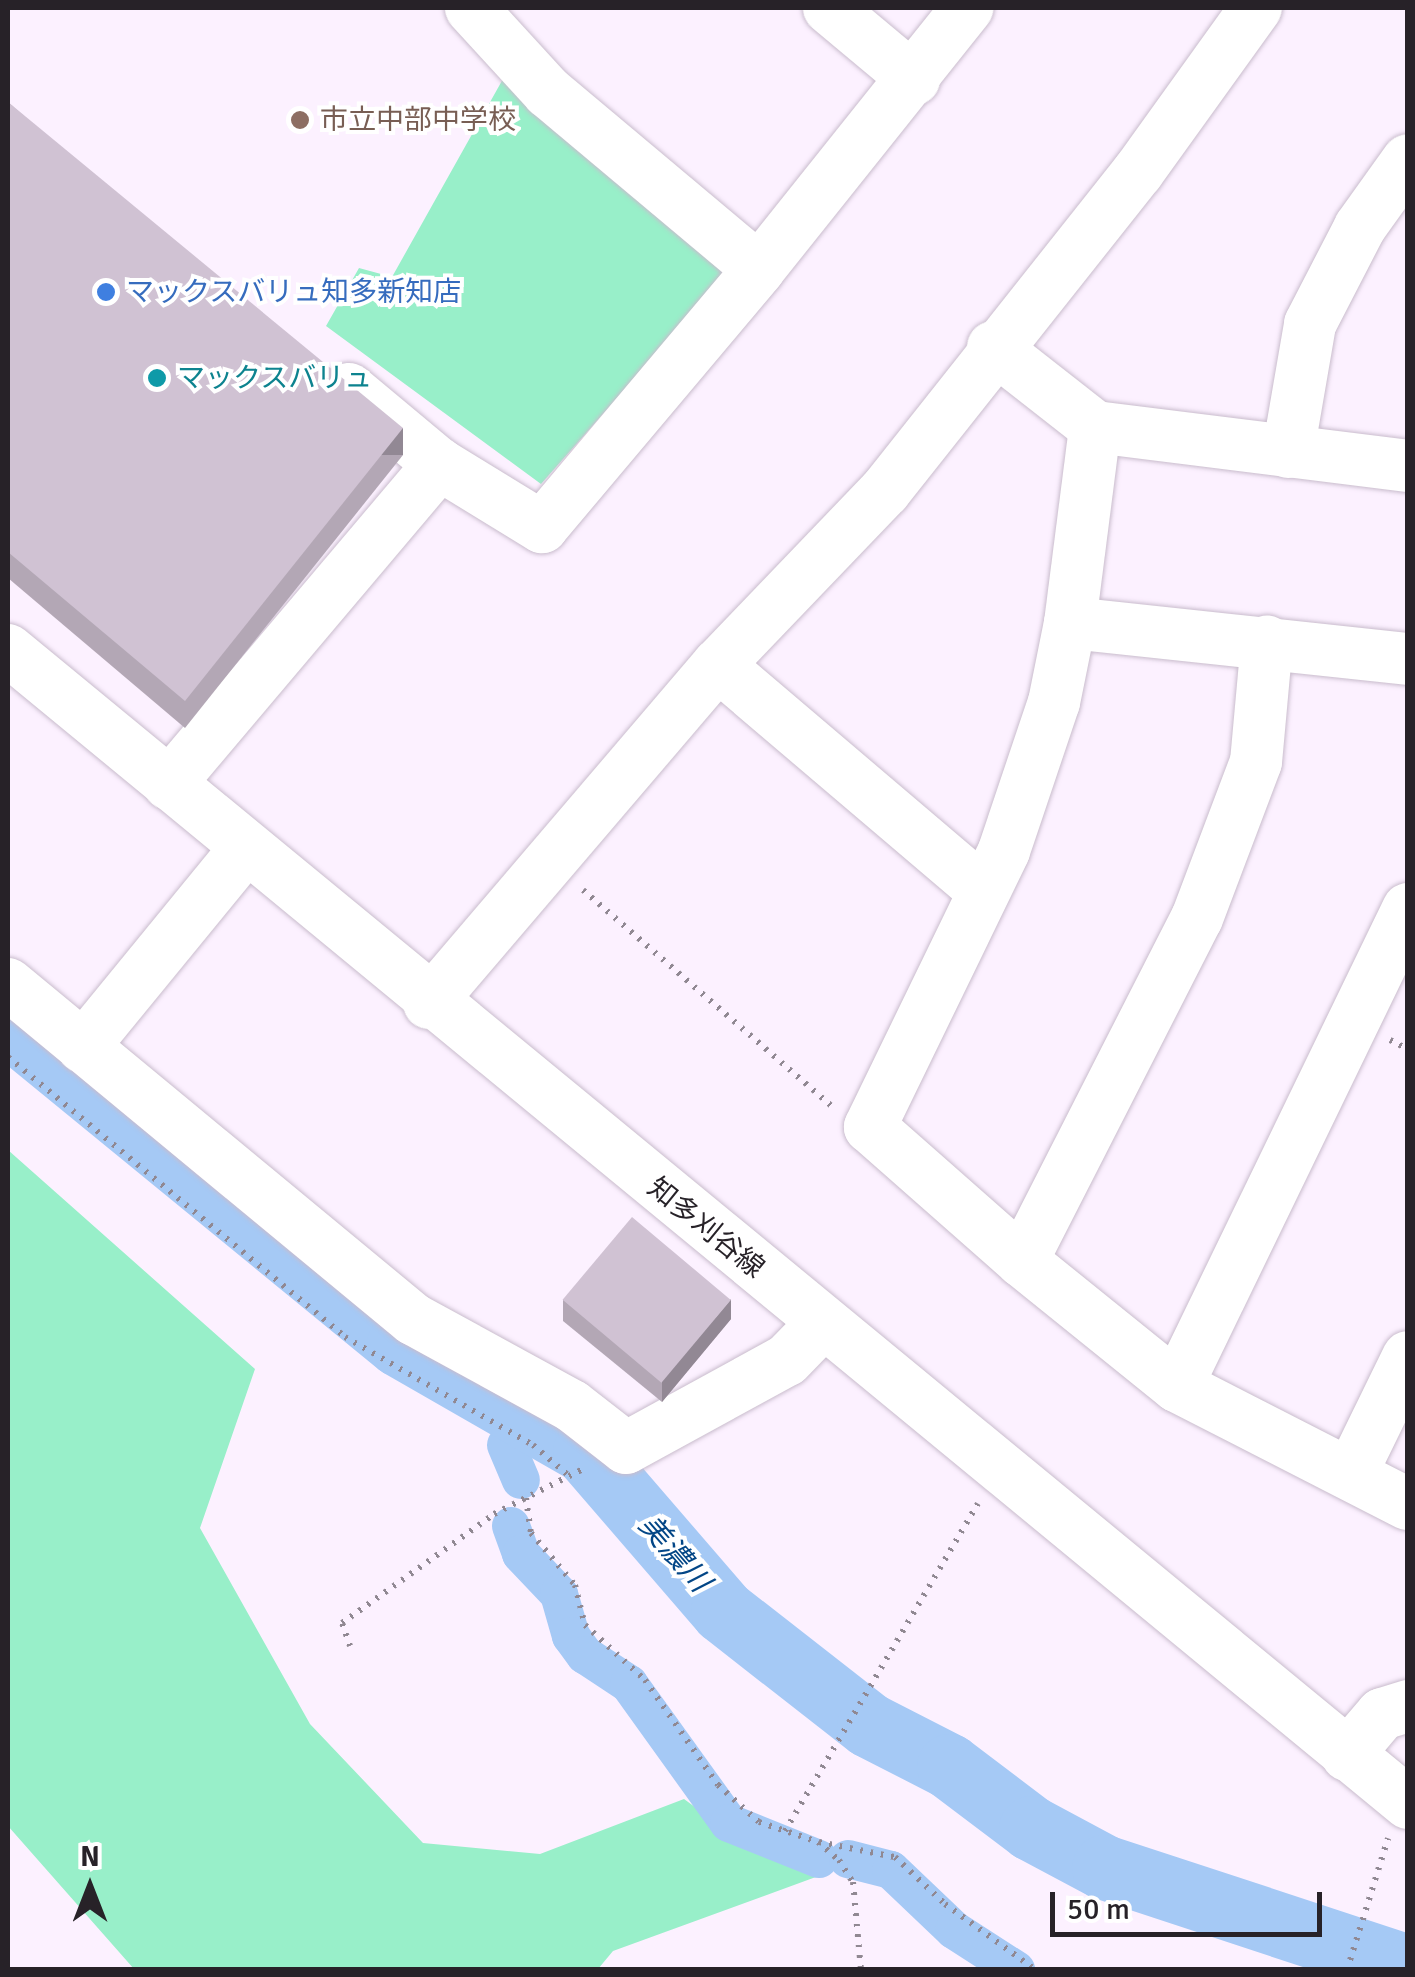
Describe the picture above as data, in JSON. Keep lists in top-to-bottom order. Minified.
{"streets":{"street":["知多刈谷線"]},"water":["美濃川"],"places":["市立中部中学校","マックスバリュ知多新知店","マックスバリュ"],"scale_bar":"50 m","north":"top"}
